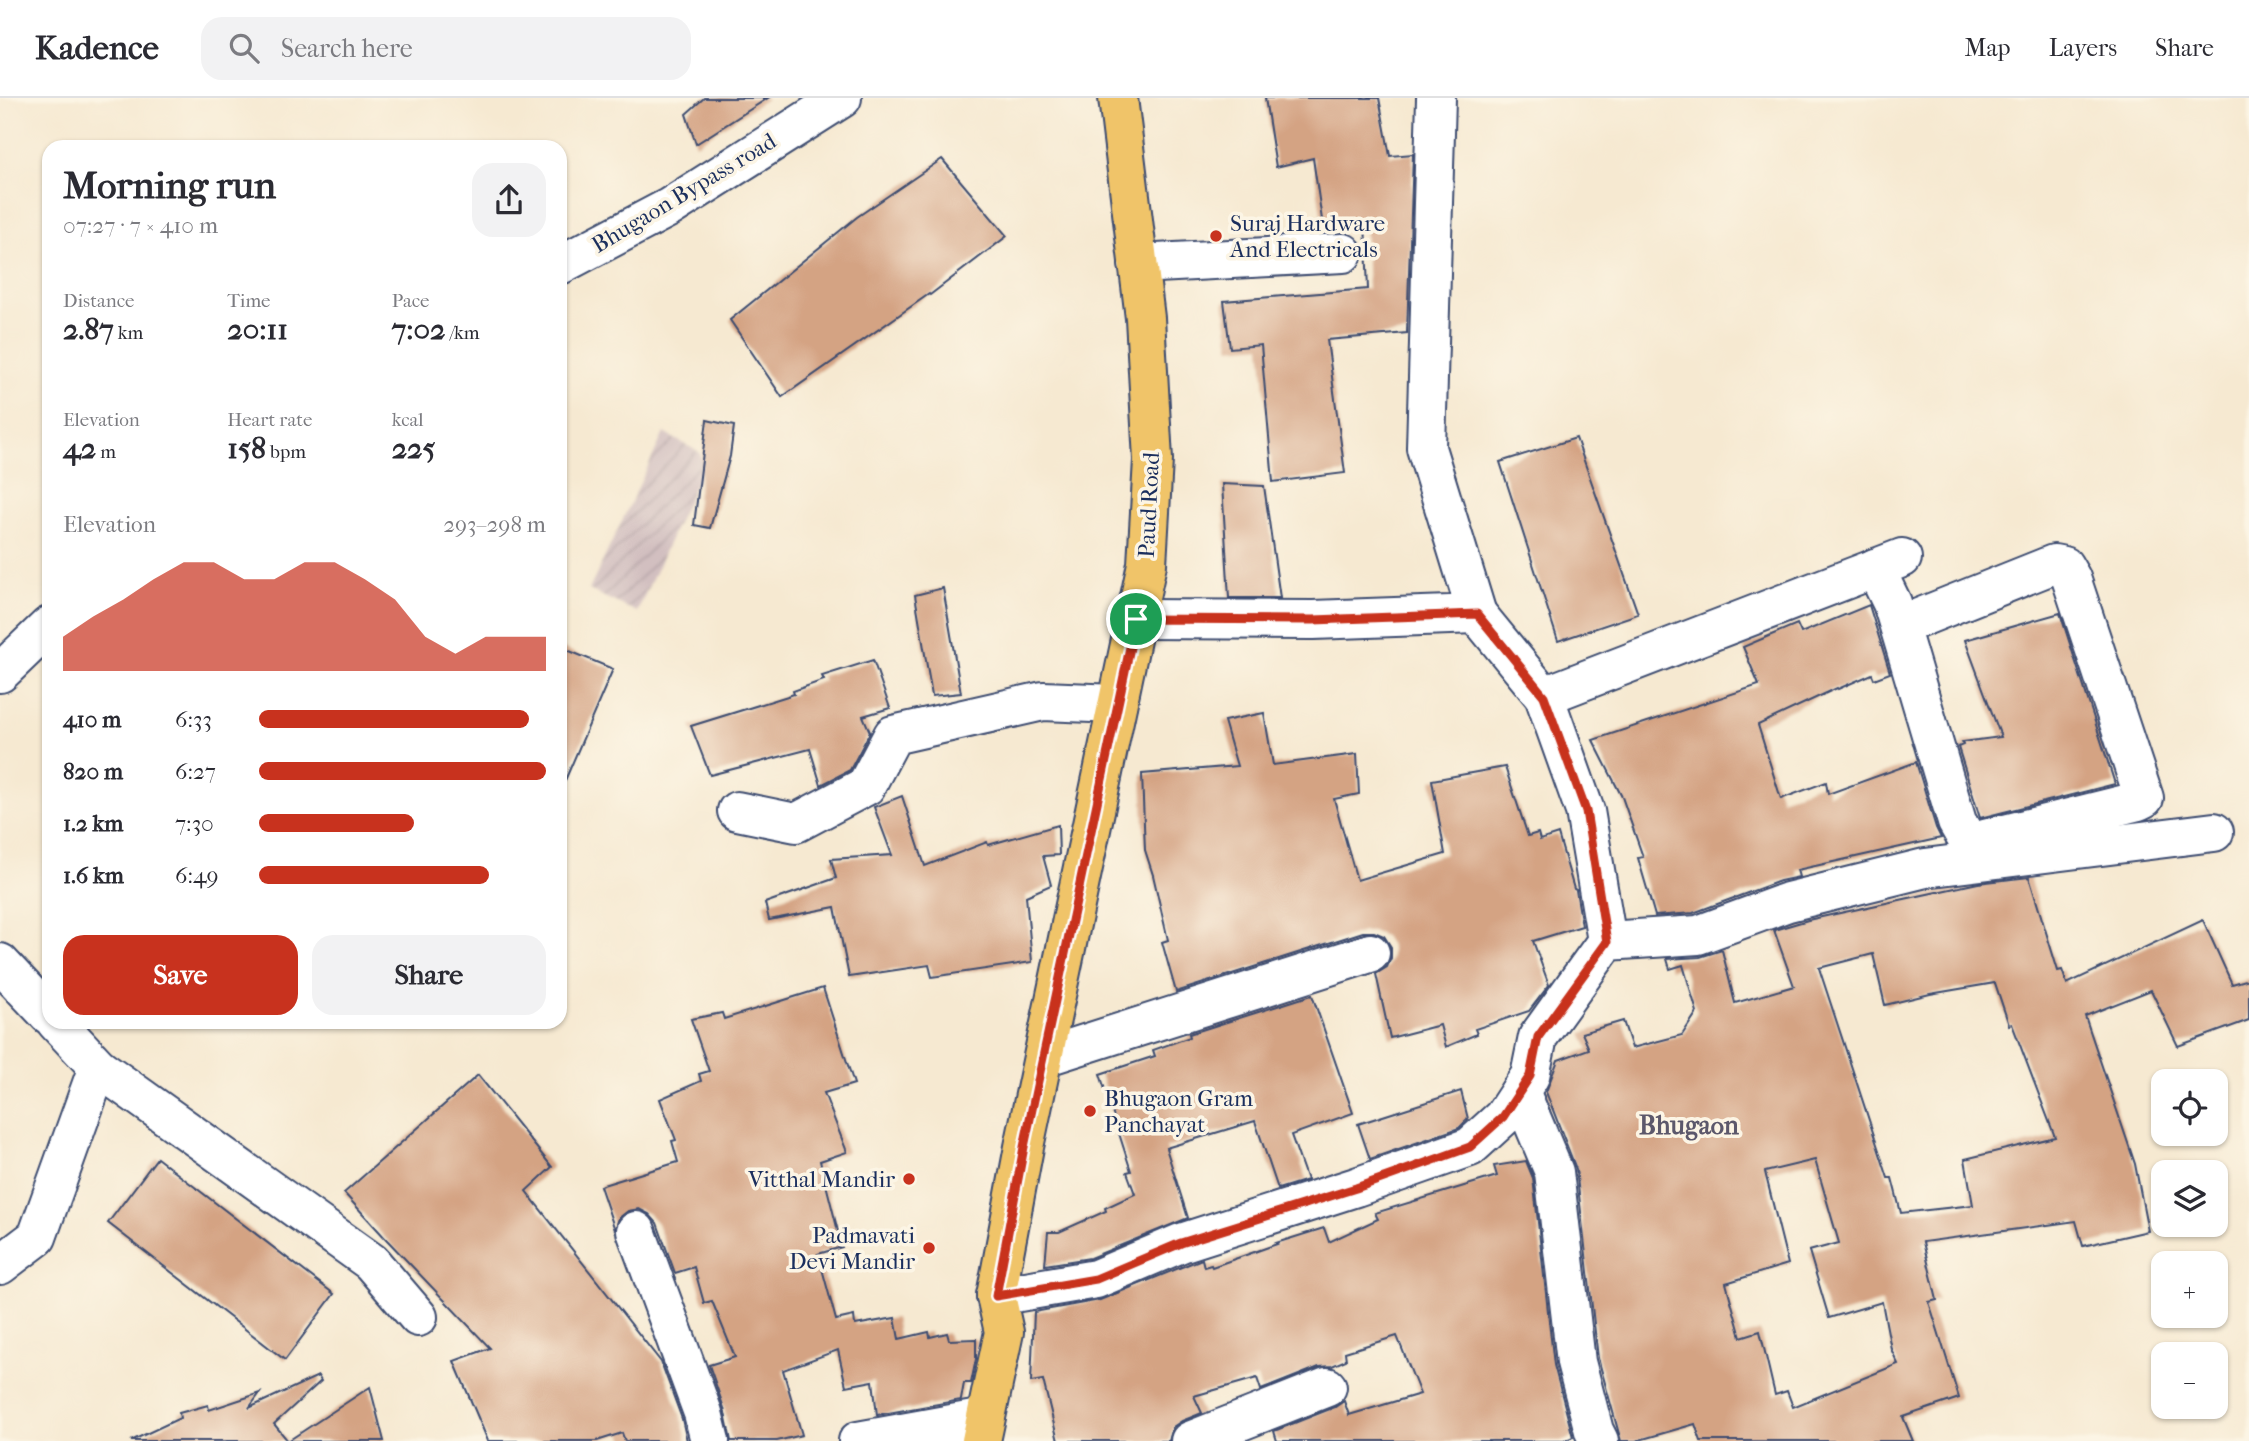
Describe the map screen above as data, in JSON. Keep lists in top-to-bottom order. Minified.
{"streets":{"main road":["Paud Road"],"street":["Bhugaon Bypass road"]},"districts":["Bhugaon"],"places":["Suraj Hardware And Electricals","Bhugaon Gram Panchayat","Vitthal Mandir","Padmavati Devi Mandir"],"page":{"header":"Kadence","search":"Search here","nav":["Map","Layers","Share"],"heading":["Morning run","07:27 · 7 × 410 m"],"stats":[["Distance","2.87 km"],["Time","20:11"],["Pace","7:02 /km"],["Elevation","42 m"],["Heart rate","158 bpm"],["kcal","225"]],"chart":["Elevation","293–298 m"],"list":[{"name":"410 m","note":"6:33"},{"name":"820 m","note":"6:27"},{"name":"1.2 km","note":"7:30"},{"name":"1.6 km","note":"6:49"}],"buttons":["Save","Share"],"map_buttons":["+","−"]}}
